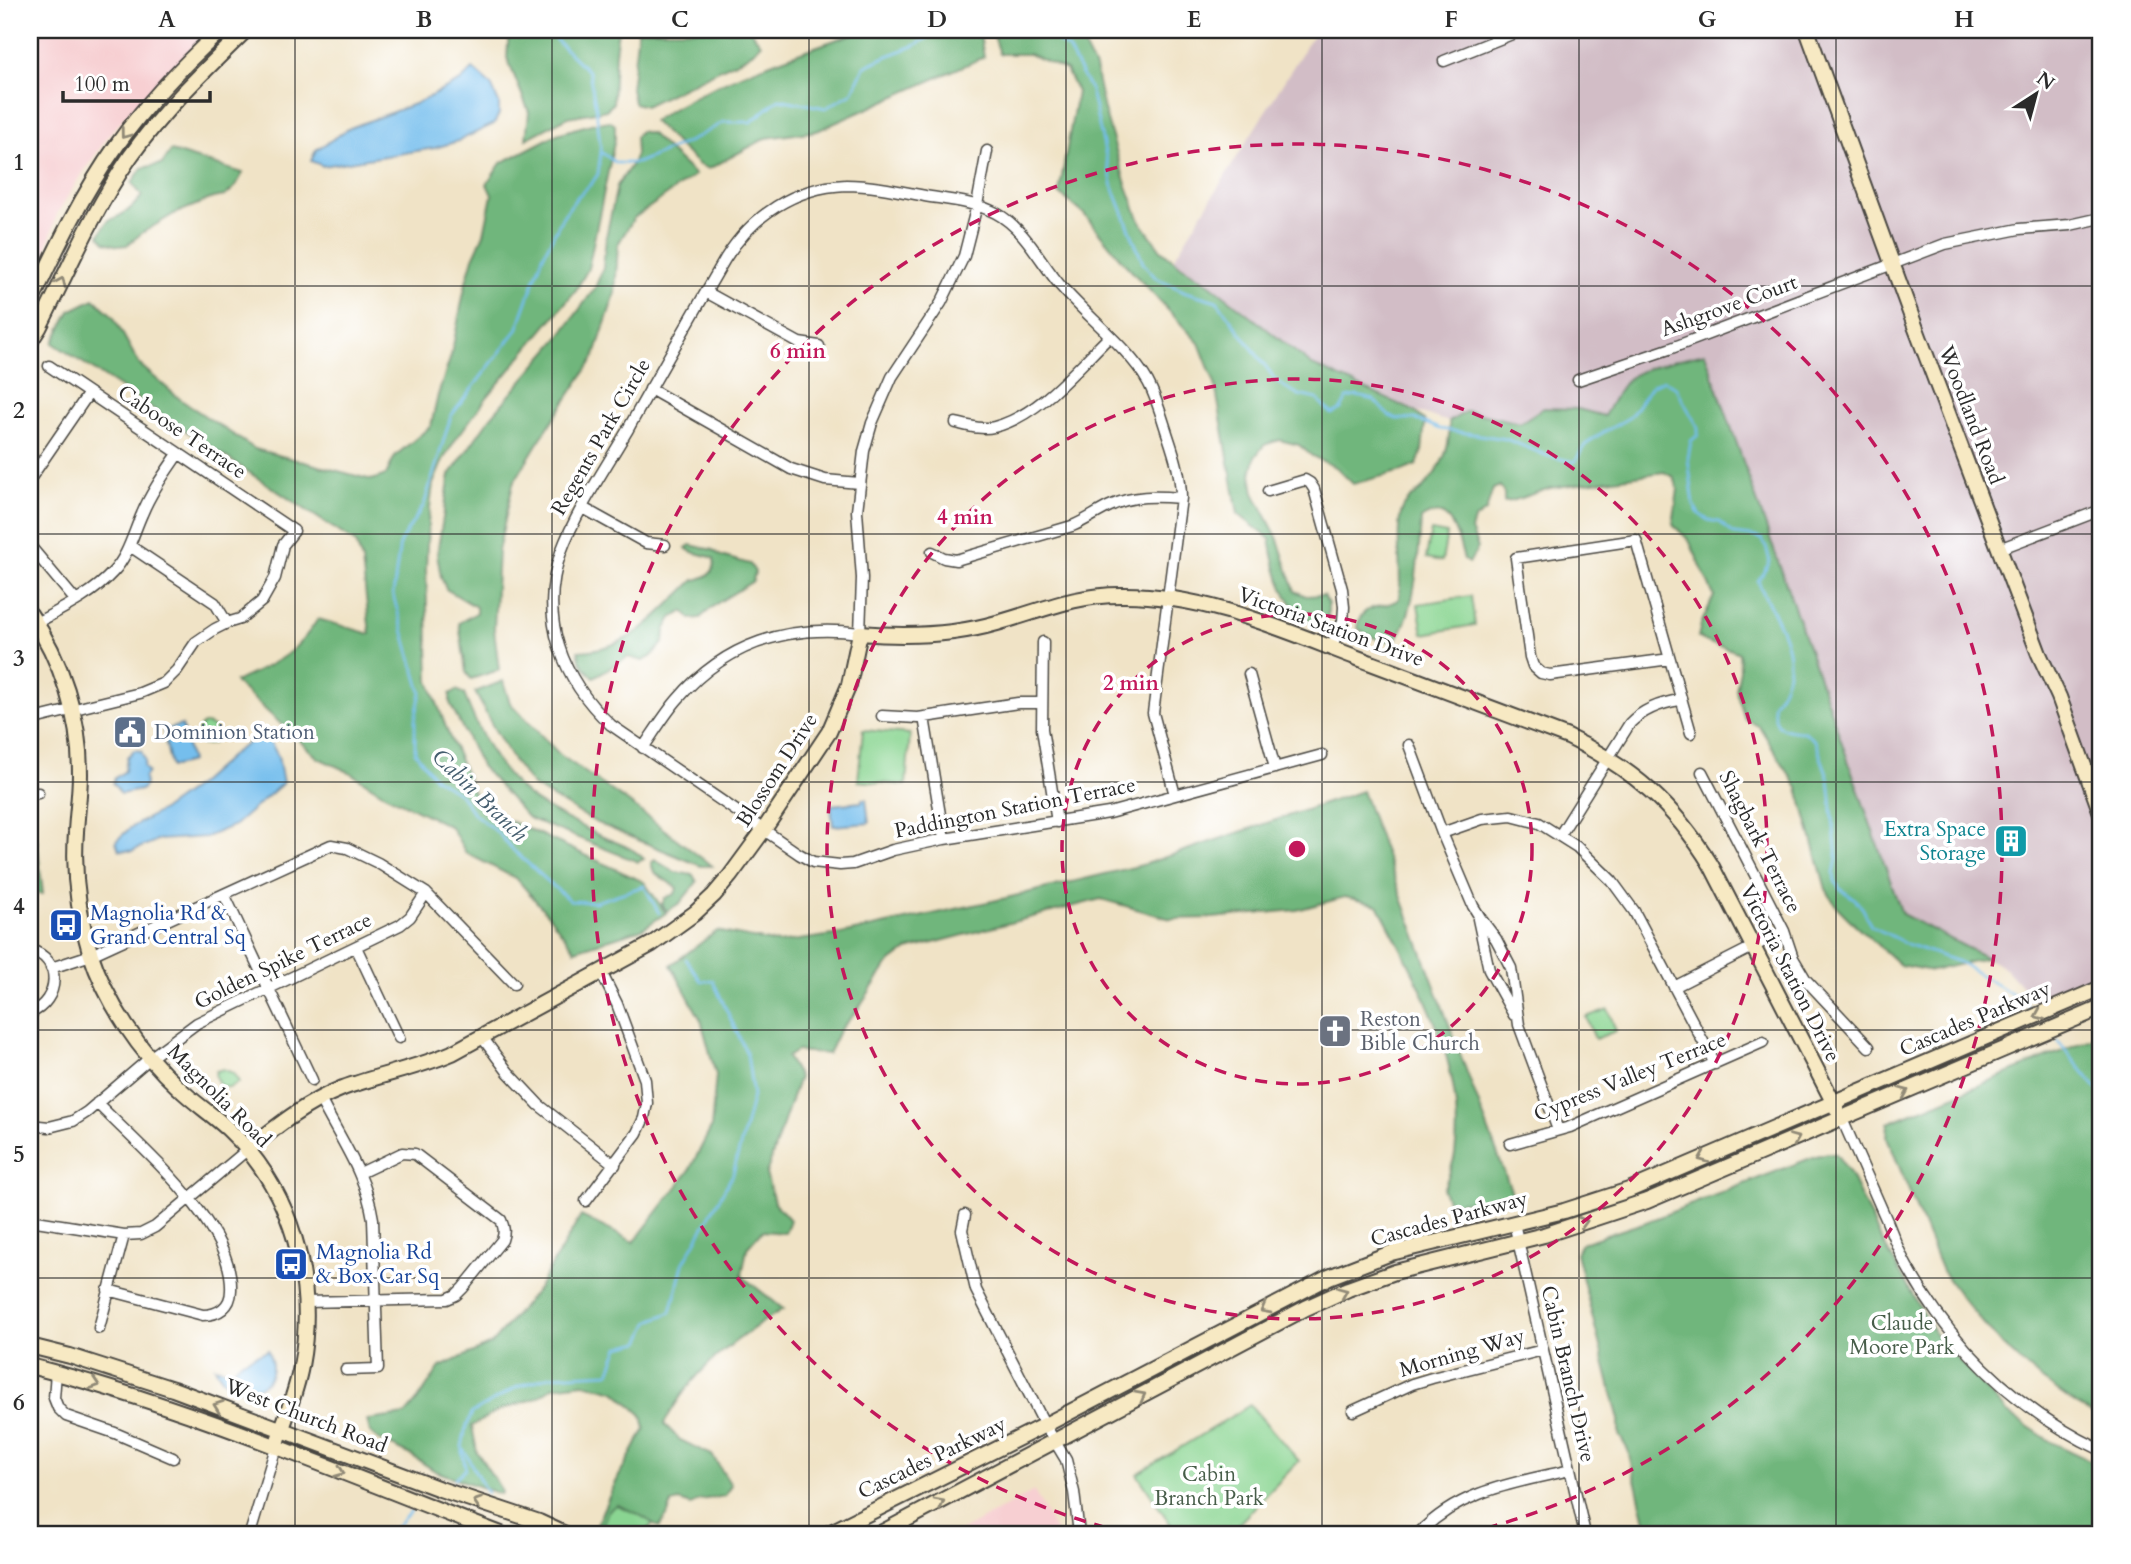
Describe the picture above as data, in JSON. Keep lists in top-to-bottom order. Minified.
{"streets":{"main road":["Woodland Road","Victoria Station Drive","Blossom Drive","Cascades Parkway","Magnolia Road","West Church Road"],"street":["Ashgrove Court","Caboose Terrace","Regents Park Circle","Paddington Station Terrace","Shagbark Terrace","Golden Spike Terrace","Cypress Valley Terrace","Morning Way","Cabin Branch Drive"]},"crossings":[["Ashgrove Court","Woodland Road"],["Regents Park Circle","Victoria Station Drive"],["Regents Park Circle","Blossom Drive"],["Regents Park Circle","Paddington Station Terrace"],["Victoria Station Drive","Blossom Drive"],["Victoria Station Drive","Shagbark Terrace"],["Victoria Station Drive","Cascades Parkway"],["Blossom Drive","Paddington Station Terrace"],["Blossom Drive","Magnolia Road"],["Golden Spike Terrace","Magnolia Road"],["Cascades Parkway","Cabin Branch Drive"],["Magnolia Road","West Church Road"],["Morning Way","Cabin Branch Drive"]],"water":["Cabin Branch"],"parks":["Claude Moore Park","Cabin Branch Park"],"places":{"public building":["Dominion Station"],"building":["Extra Space Storage"],"bus stop":["Magnolia Rd & Grand Central Sq","Magnolia Rd & Box Car Sq"],"church":["Reston Bible Church"]},"scale_bar":"100 m","north":"top right","grid":{"columns":["A","B","C","D","E","F","G","H"],"rows":["1","2","3","4","5","6"]},"rings":["6 min","4 min","2 min"]}
